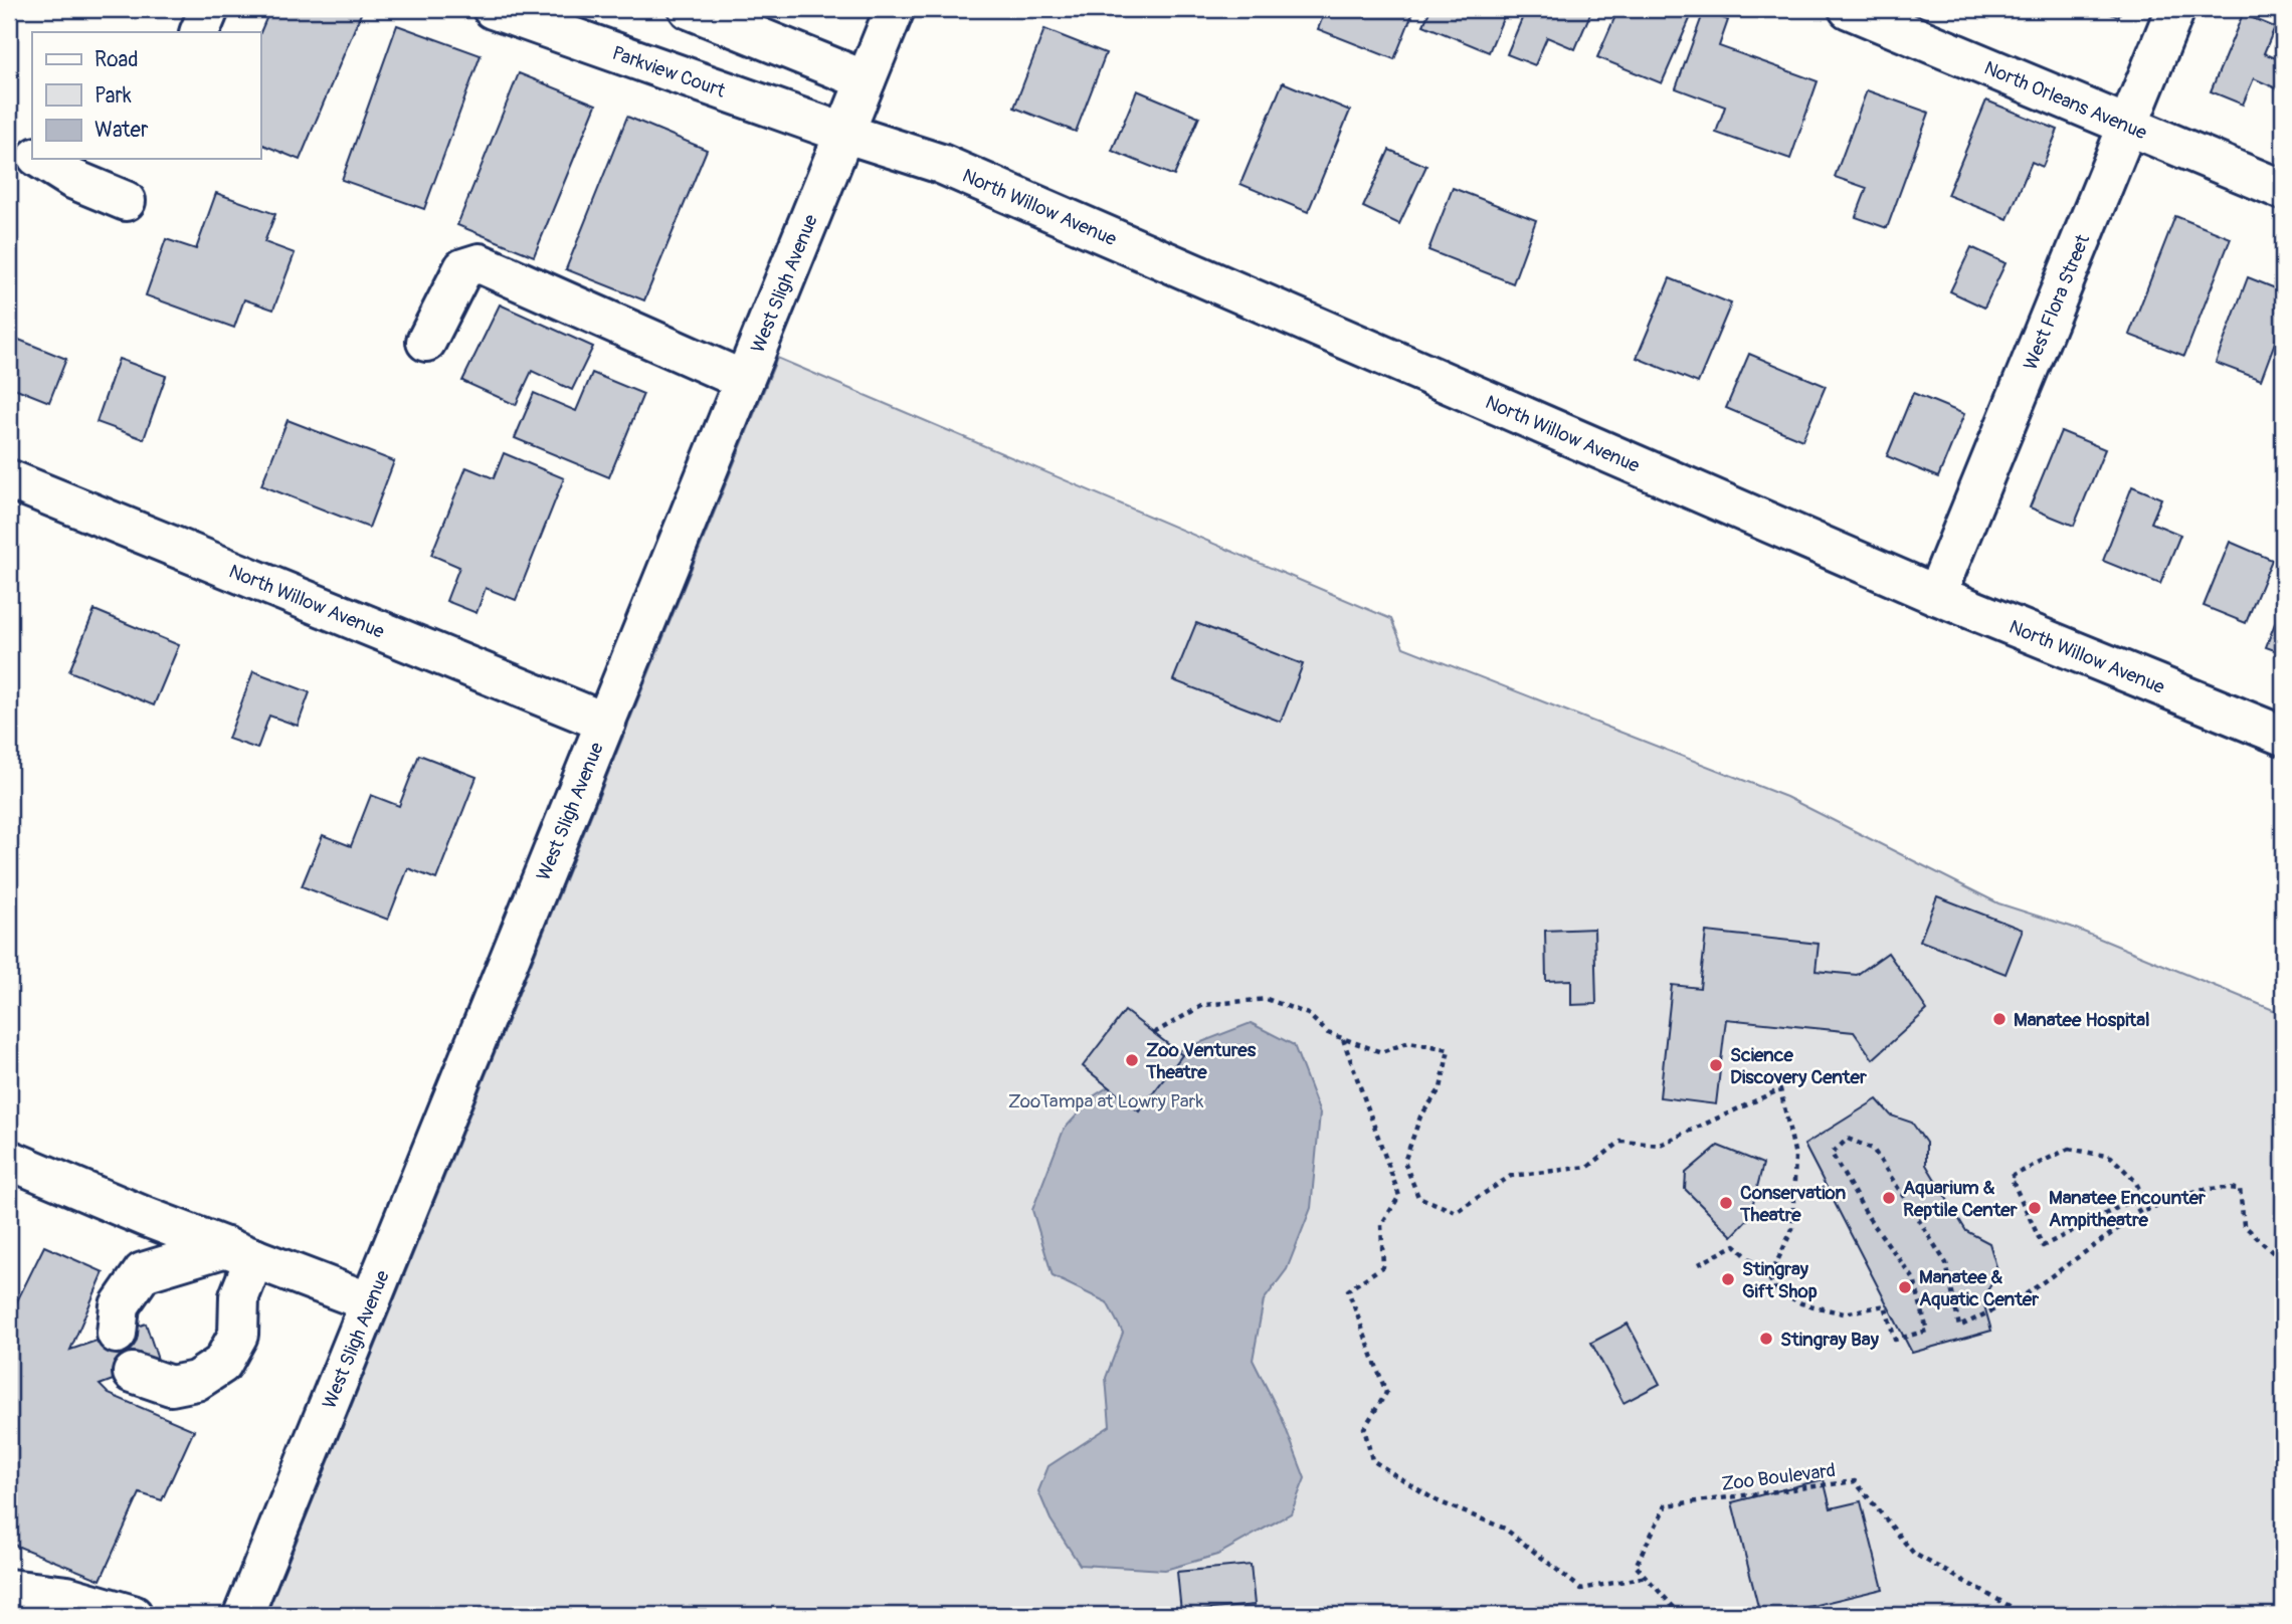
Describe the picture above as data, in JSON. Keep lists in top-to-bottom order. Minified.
{"streets":{"street":["Parkview Court","North Orleans Avenue","North Willow Avenue","West Sligh Avenue","West Flora Street"],"path":["Zoo Boulevard"]},"crossings":[["Parkview Court","North Willow Avenue"],["Parkview Court","West Sligh Avenue"],["North Orleans Avenue","West Flora Street"],["North Willow Avenue","West Sligh Avenue"],["North Willow Avenue","West Flora Street"]],"parks":["ZooTampa at Lowry Park"],"places":["Manatee Hospital","Zoo Ventures Theatre","Science Discovery Center","Aquarium & Reptile Center","Conservation Theatre","Manatee Encounter Ampitheatre","Stingray Gift Shop","Manatee & Aquatic Center","Stingray Bay"],"legend":["Road","Park","Water"]}
